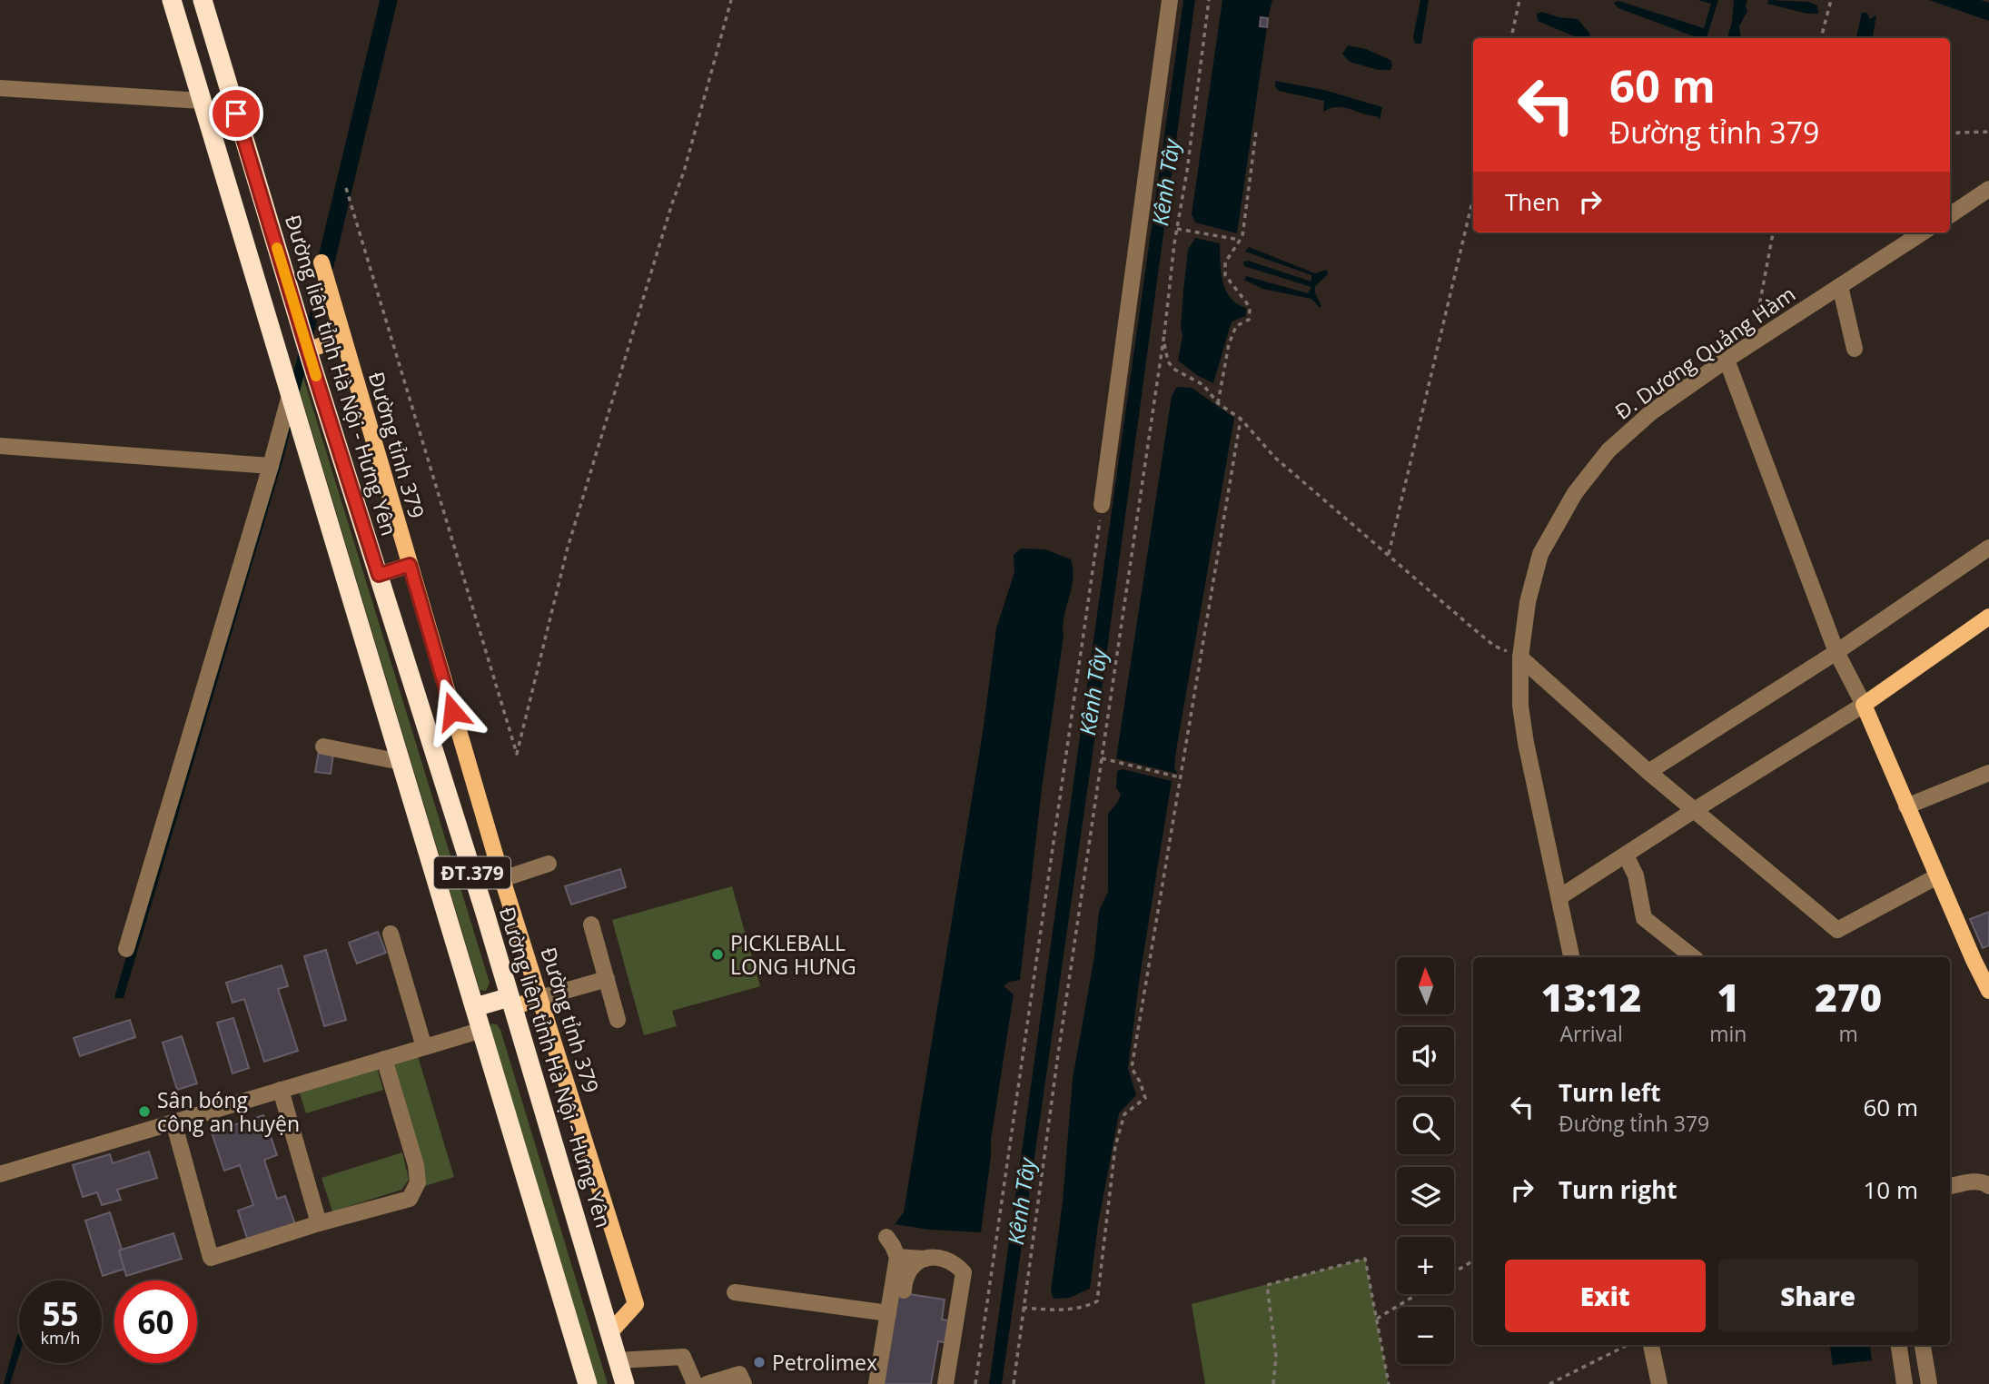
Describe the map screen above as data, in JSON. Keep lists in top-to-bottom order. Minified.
{"streets":{"highway":["Đường liên tỉnh Hà Nội - Hưng Yên","ĐT.379"],"main road":["Đường tỉnh 379"],"street":["Đ. Dương Quảng Hàm"]},"crossings":[["Đường liên tỉnh Hà Nội - Hưng Yên","Đường tỉnh 379"]],"water":["Kênh Tây"],"places":["PICKLEBALL LONG HƯNG","Sân bóng công an huyện","Petrolimex"],"north":"top","page":{"turn":["60 m","Đường tỉnh 379"],"then":"Then","map_buttons":["+","−"],"eta":["13:12","Arrival","1","min","270","m"],"list":[{"name":"Turn left","note":"Đường tỉnh 379","value":"60 m"},{"name":"Turn right","value":"10 m"}],"buttons":["Exit","Share"],"speed":"55 km/h","limit":"60"}}
